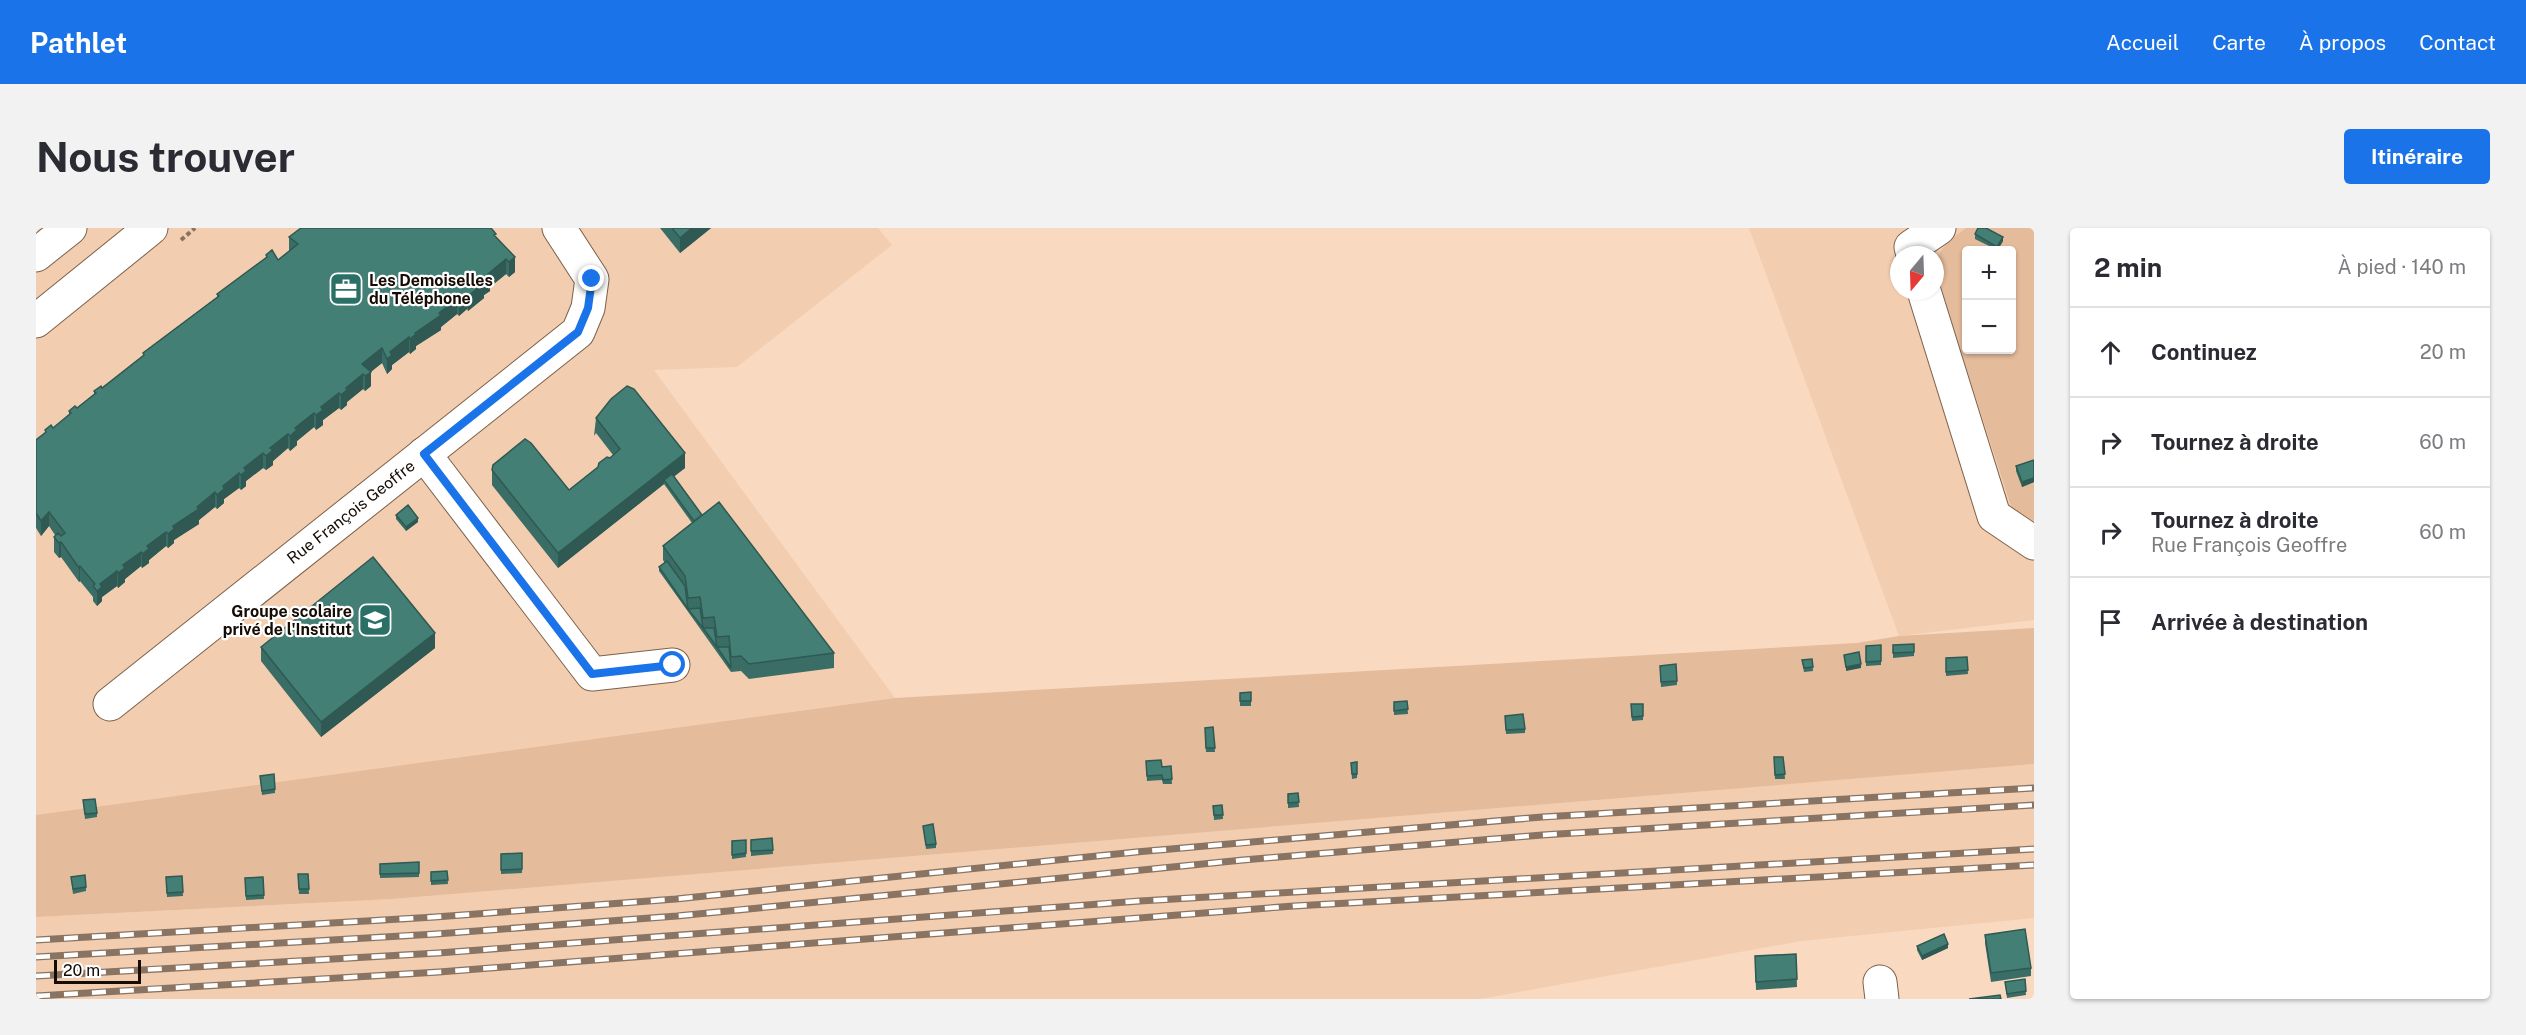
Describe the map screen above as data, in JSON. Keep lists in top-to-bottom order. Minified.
{"streets":{"street":["Rue François Geoffre"]},"places":{"office":["Les Demoiselles du Téléphone"],"school or university":["Groupe scolaire privé de l'Institut"]},"scale_bar":"20 m","north":"bottom","page":{"header":"Pathlet","nav":["Accueil","Carte","À propos","Contact"],"buttons":"Itinéraire","title":"Nous trouver","heading":["2 min","À pied · 140 m"],"map_buttons":["+","−"],"list":[["Continuez","20 m"],["Tournez à droite","60 m"],["Tournez à droite","Rue François Geoffre","60 m"],"Arrivée à destination"],"scale":"20 m"}}
